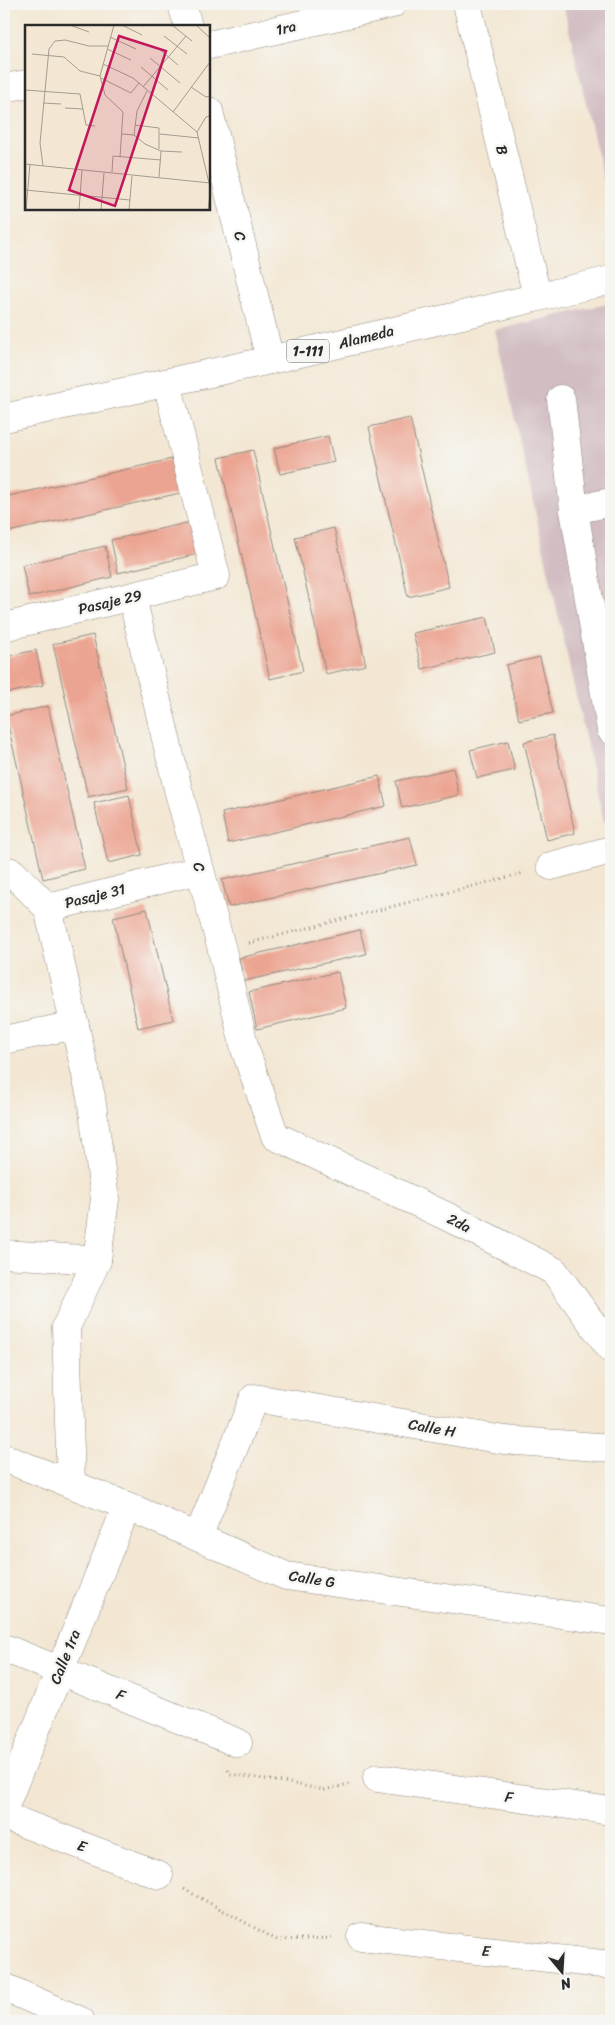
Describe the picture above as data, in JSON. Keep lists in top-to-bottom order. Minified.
{"streets":{"street":["1ra","B","C","Alameda","1-111","Pasaje 29","Pasaje 31","2da","Calle H","Calle G","Calle 1ra","F","E"]},"crossings":[["B","Alameda"],["C","Alameda"],["C","Pasaje 29"],["C","Pasaje 31"],["C","2da"],["Alameda","Pasaje 29"],["Calle H","Calle G"],["Calle G","Calle 1ra"],["Calle 1ra","F"]],"north":"bottom"}
